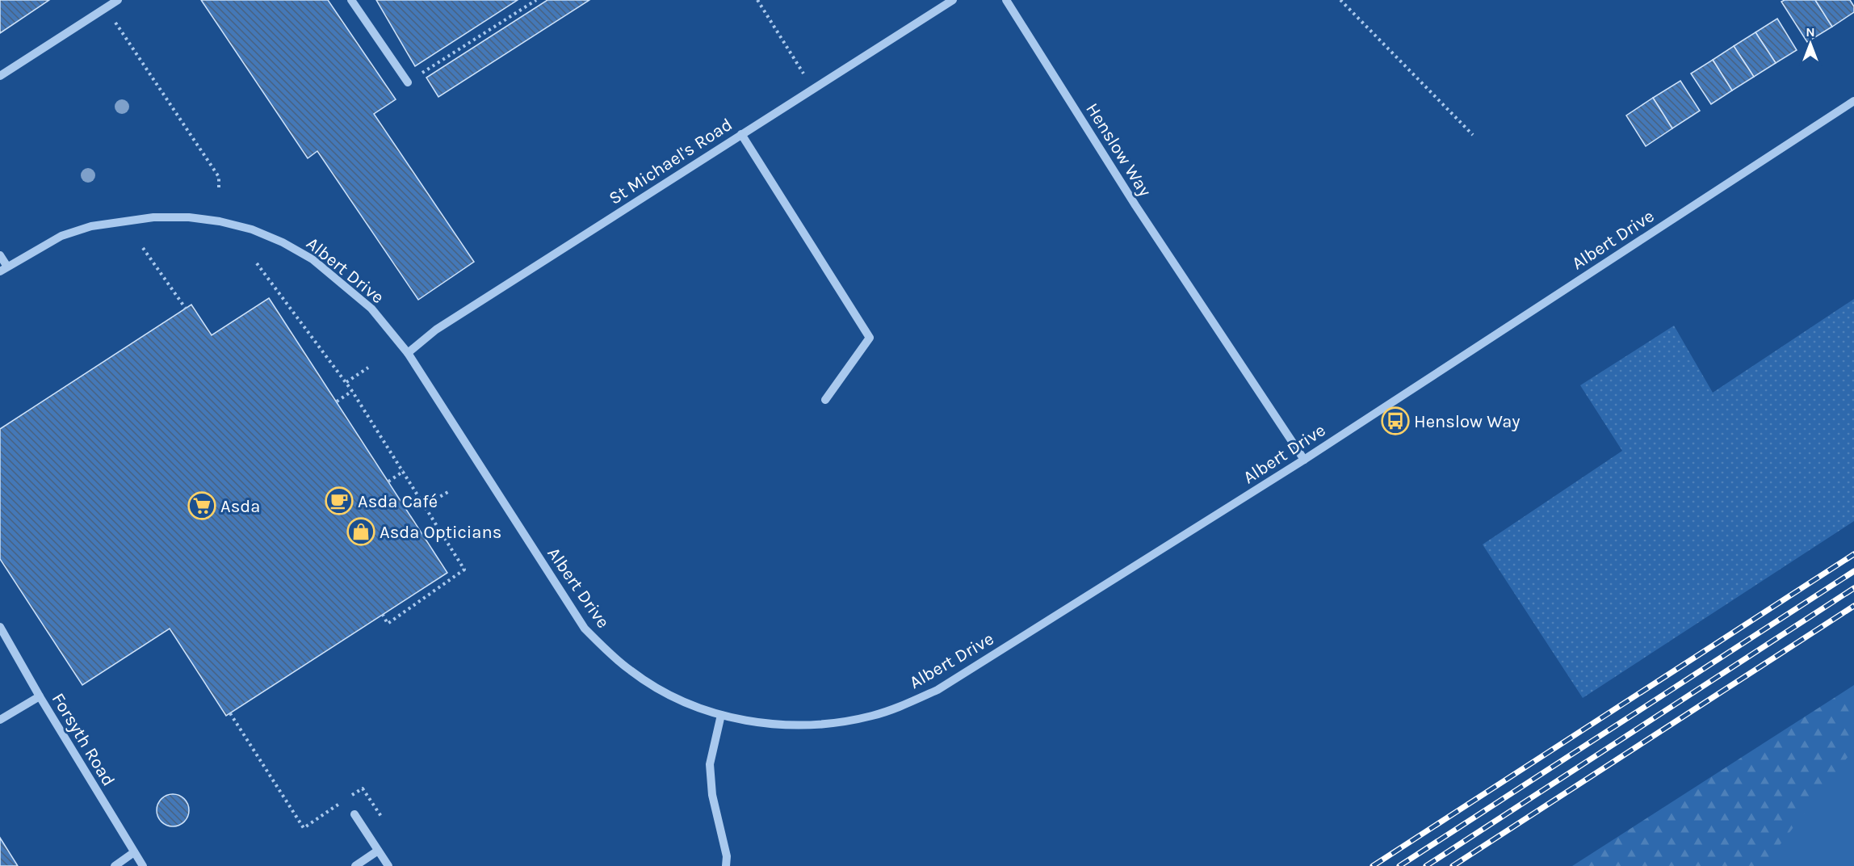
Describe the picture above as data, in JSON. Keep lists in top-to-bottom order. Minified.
{"streets":{"street":["Henslow Way","St Michael's Road","Albert Drive","Forsyth Road"]},"crossings":[["Henslow Way","Albert Drive"],["St Michael's Road","Albert Drive"]],"places":{"bus stop":["Henslow Way"],"cafe":["Asda Café"],"supermarket":["Asda"],"shop":["Asda Opticians"]},"north":"top"}
